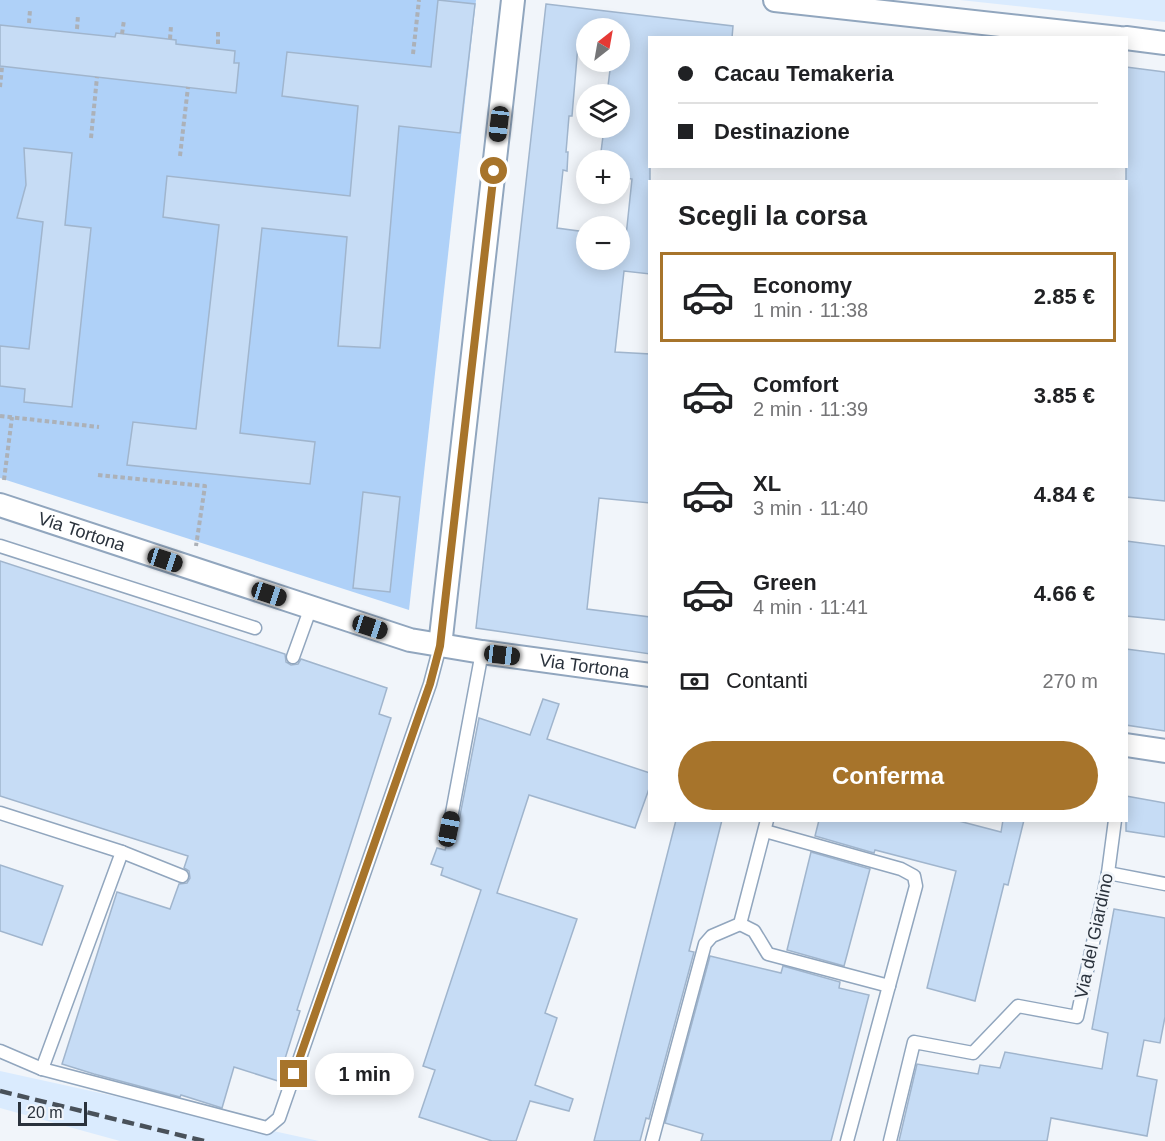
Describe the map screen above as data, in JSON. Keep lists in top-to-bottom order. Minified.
{"streets":{"street":["Via Tortona"],"lane":["Via del Giardino"]},"scale_bar":"20 m","north":"top right","page":{"map_buttons":["+","−"],"banner":["Cacau Temakeria","Destinazione"],"heading":"Scegli la corsa","list":[{"name":"Economy","note":"1 min · 11:38","value":"2.85 €"},{"name":"Comfort","note":"2 min · 11:39","value":"3.85 €"},{"name":"XL","note":"3 min · 11:40","value":"4.84 €"},{"name":"Green","note":"4 min · 11:41","value":"4.66 €"}],"pay":["Contanti","270 m"],"buttons":"Conferma","bubble":"1 min","scale":"20 m"}}
